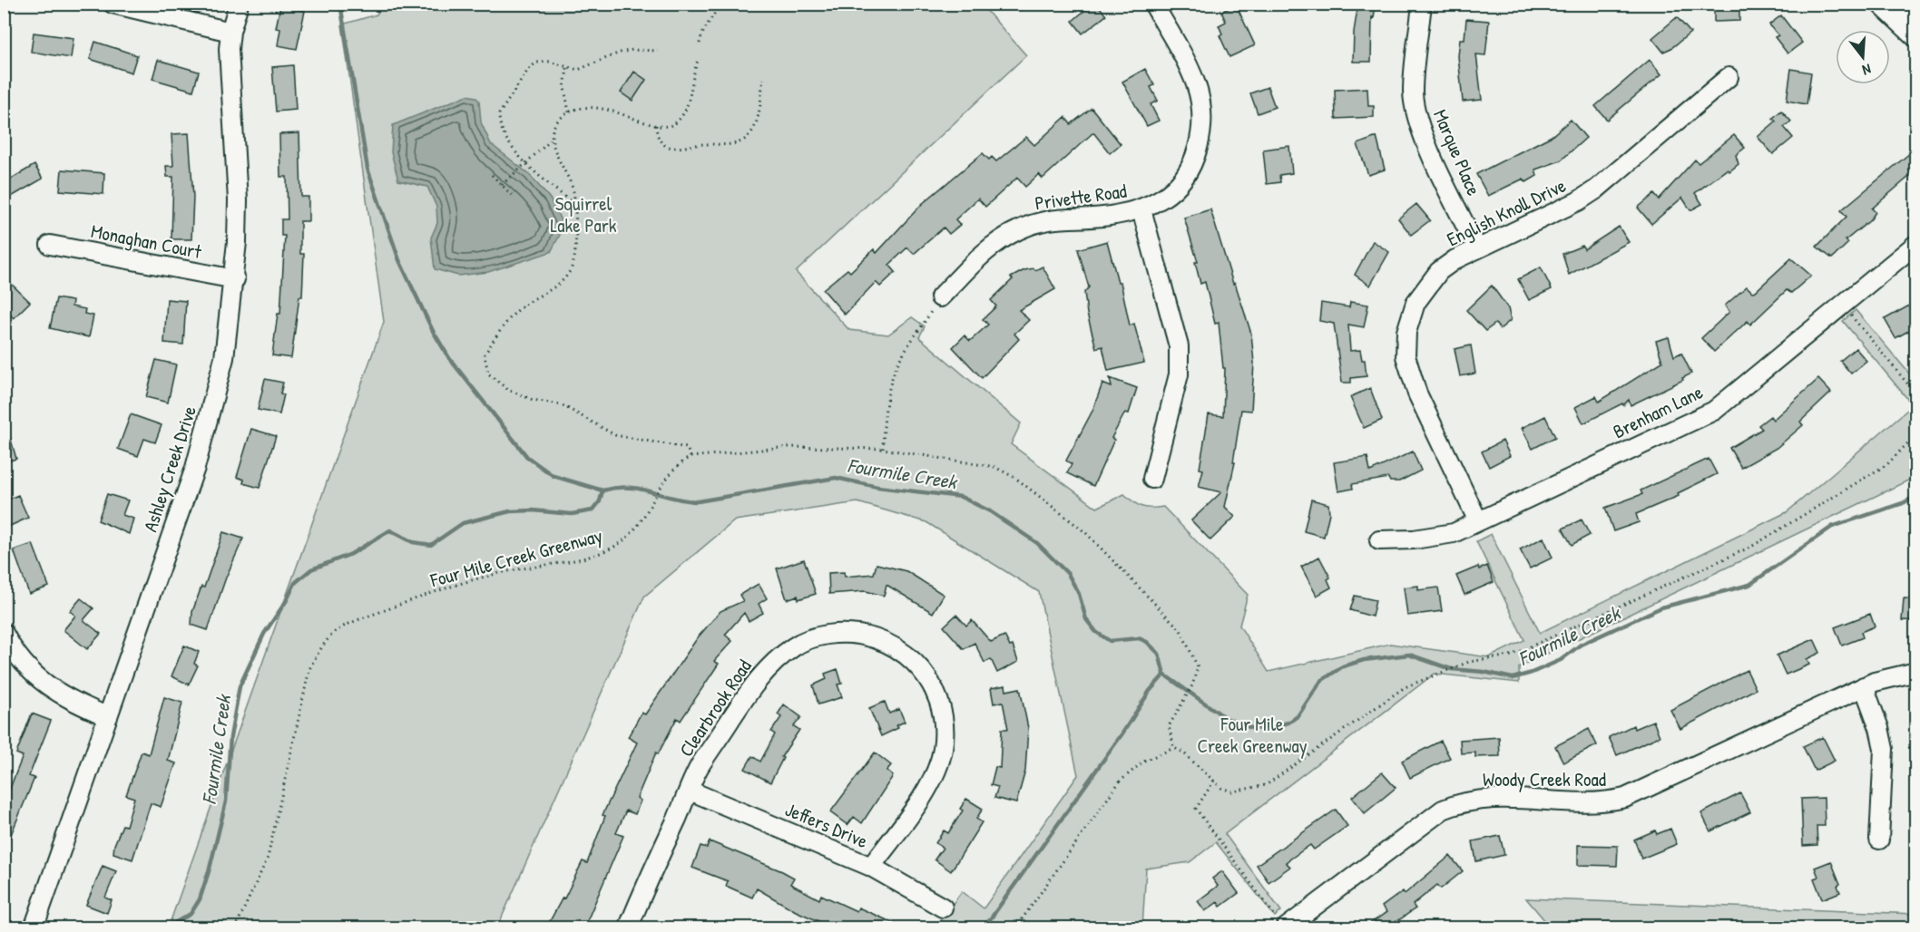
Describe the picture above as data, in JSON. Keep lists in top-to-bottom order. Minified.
{"streets":{"street":["Marque Place","Privette Road","English Knoll Drive","Monaghan Court","Brenham Lane","Ashley Creek Drive","Clearbrook Road","Woody Creek Road","Jeffers Drive"],"path":["Four Mile Creek Greenway"]},"crossings":[["Marque Place","English Knoll Drive"],["English Knoll Drive","Brenham Lane"],["Monaghan Court","Ashley Creek Drive"],["Clearbrook Road","Jeffers Drive"]],"water":["Fourmile Creek"],"parks":["Squirrel Lake Park","Four Mile Creek Greenway"],"north":"bottom"}
